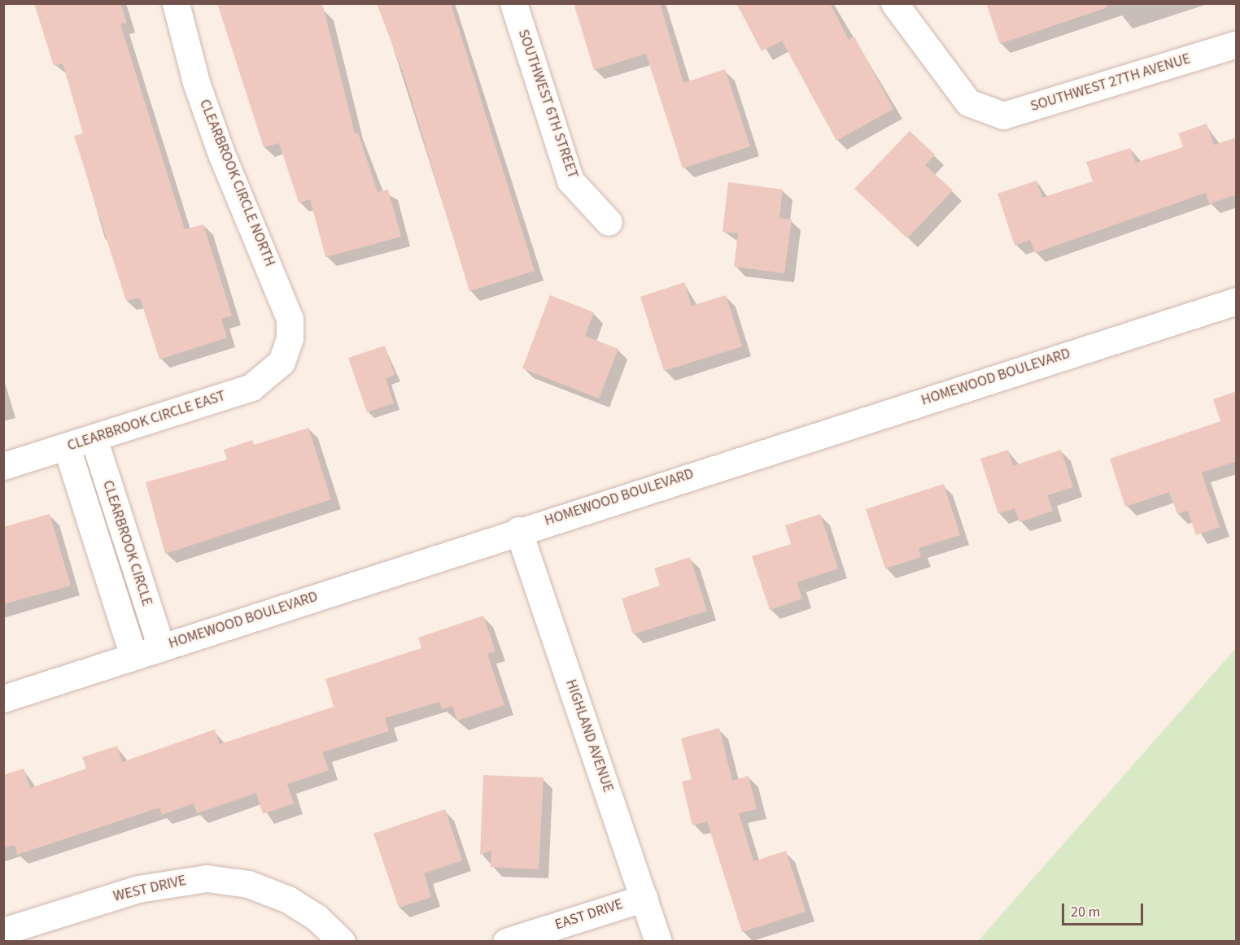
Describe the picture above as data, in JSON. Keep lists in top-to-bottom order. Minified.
{"streets":{"street":["SOUTHWEST 27TH AVENUE","SOUTHWEST 6TH STREET","CLEARBROOK CIRCLE NORTH","HOMEWOOD BOULEVARD","CLEARBROOK CIRCLE EAST","CLEARBROOK CIRCLE","HIGHLAND AVENUE","WEST DRIVE","EAST DRIVE"]},"crossings":[["CLEARBROOK CIRCLE NORTH","CLEARBROOK CIRCLE EAST"],["HOMEWOOD BOULEVARD","CLEARBROOK CIRCLE"],["HOMEWOOD BOULEVARD","HIGHLAND AVENUE"],["CLEARBROOK CIRCLE EAST","CLEARBROOK CIRCLE"],["HIGHLAND AVENUE","EAST DRIVE"]],"scale_bar":"20 m"}
